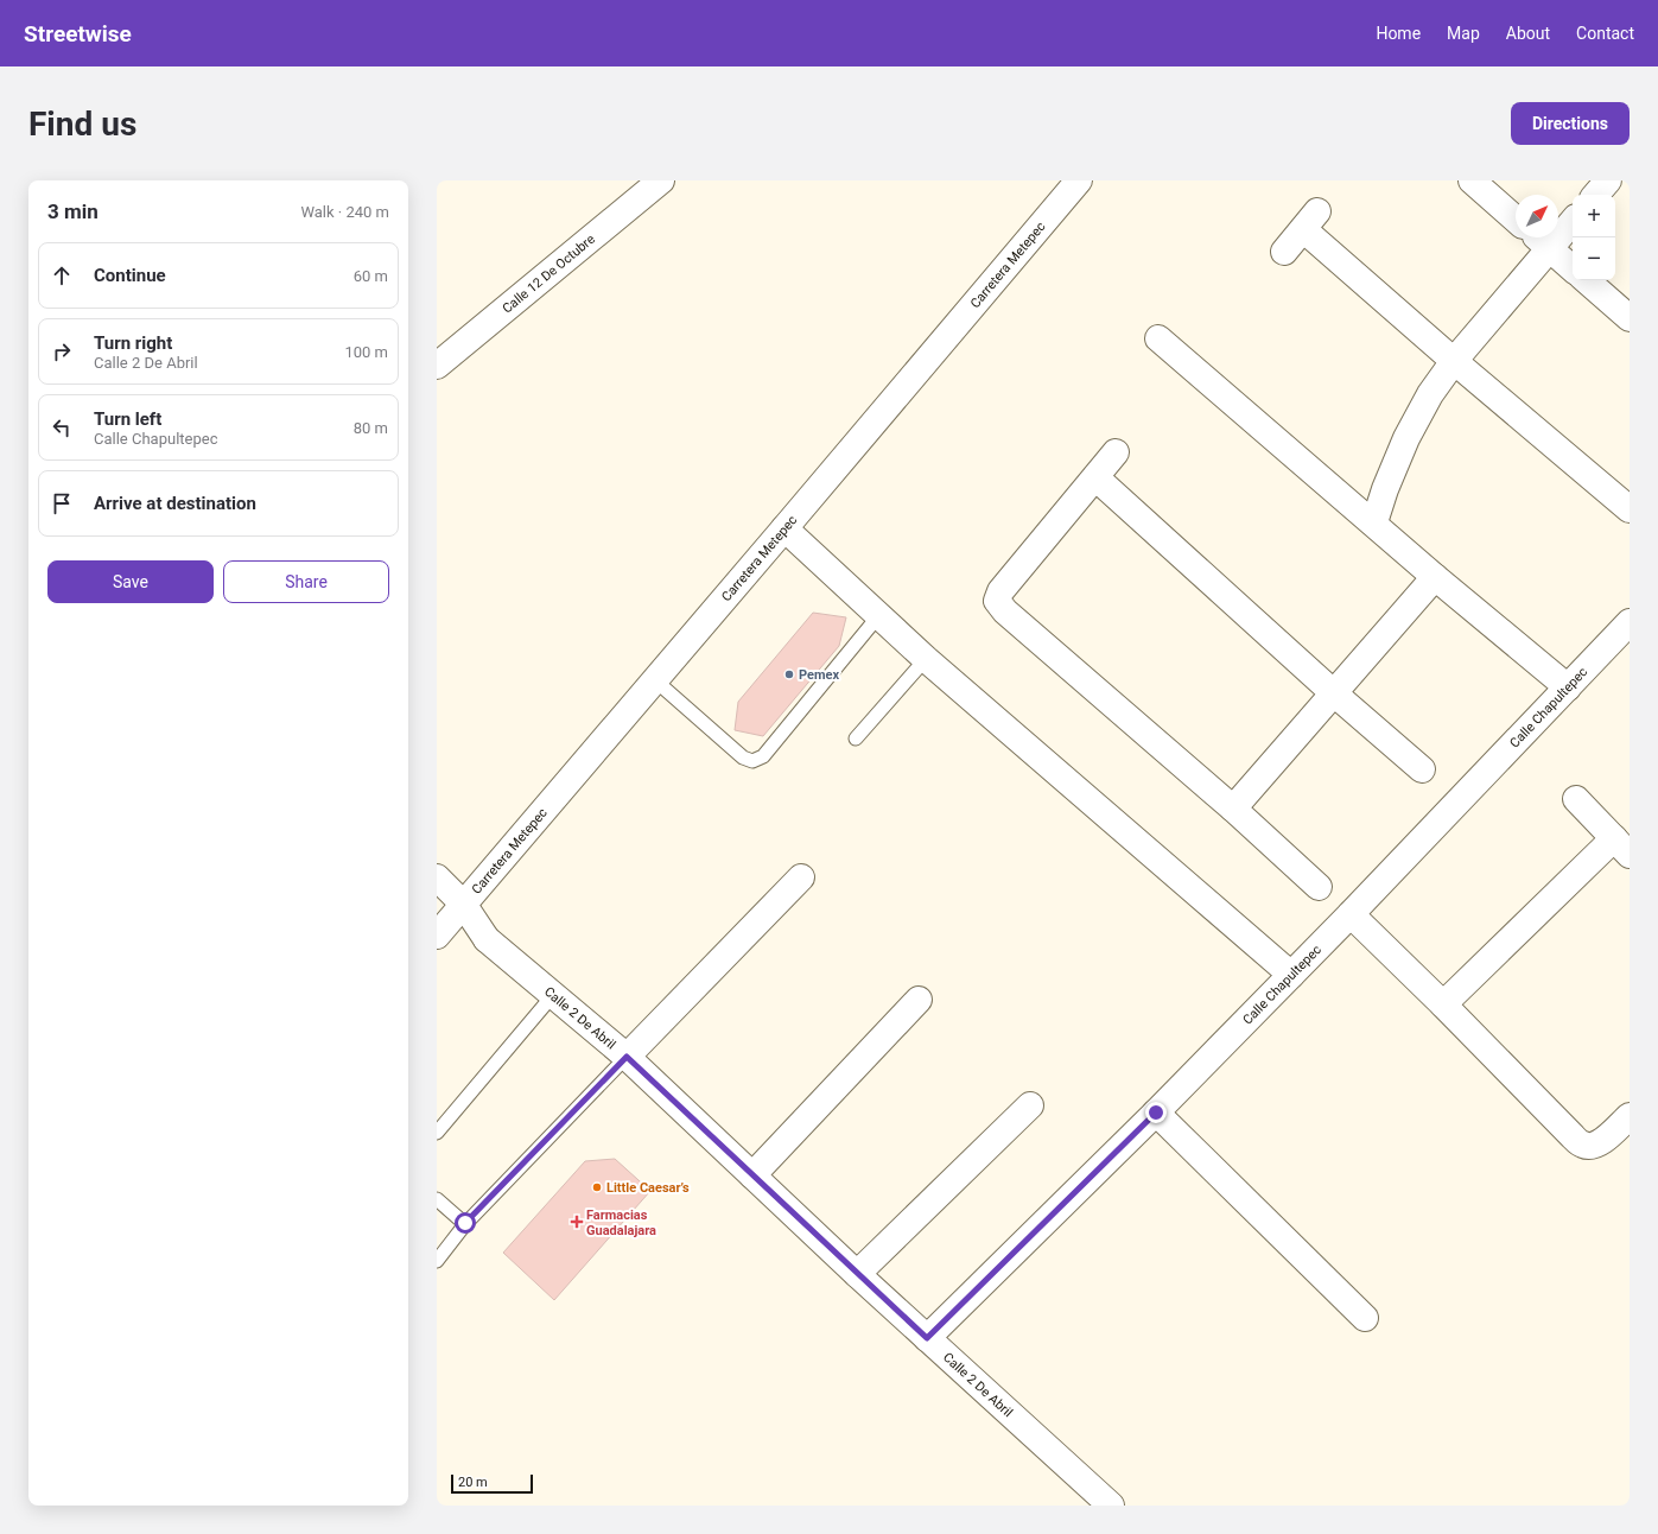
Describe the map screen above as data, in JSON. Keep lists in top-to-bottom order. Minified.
{"streets":{"street":["Carretera Metepec","Calle 12 De Octubre","Calle Chapultepec","Calle 2 De Abril"]},"crossings":[["Carretera Metepec","Calle 2 De Abril"],["Calle Chapultepec","Calle 2 De Abril"]],"places":{"other":["Pemex","Little Caesar’s"],"health":["Farmacias Guadalajara"]},"scale_bar":"20 m","north":"top right","page":{"header":"Streetwise","nav":["Home","Map","About","Contact"],"buttons":["Directions",["Save","Share"]],"title":"Find us","heading":["3 min","Walk · 240 m"],"map_buttons":["+","−"],"list":[["Continue","60 m"],["Turn right","Calle 2 De Abril","100 m"],["Turn left","Calle Chapultepec","80 m"],"Arrive at destination"],"scale":"20 m"}}
